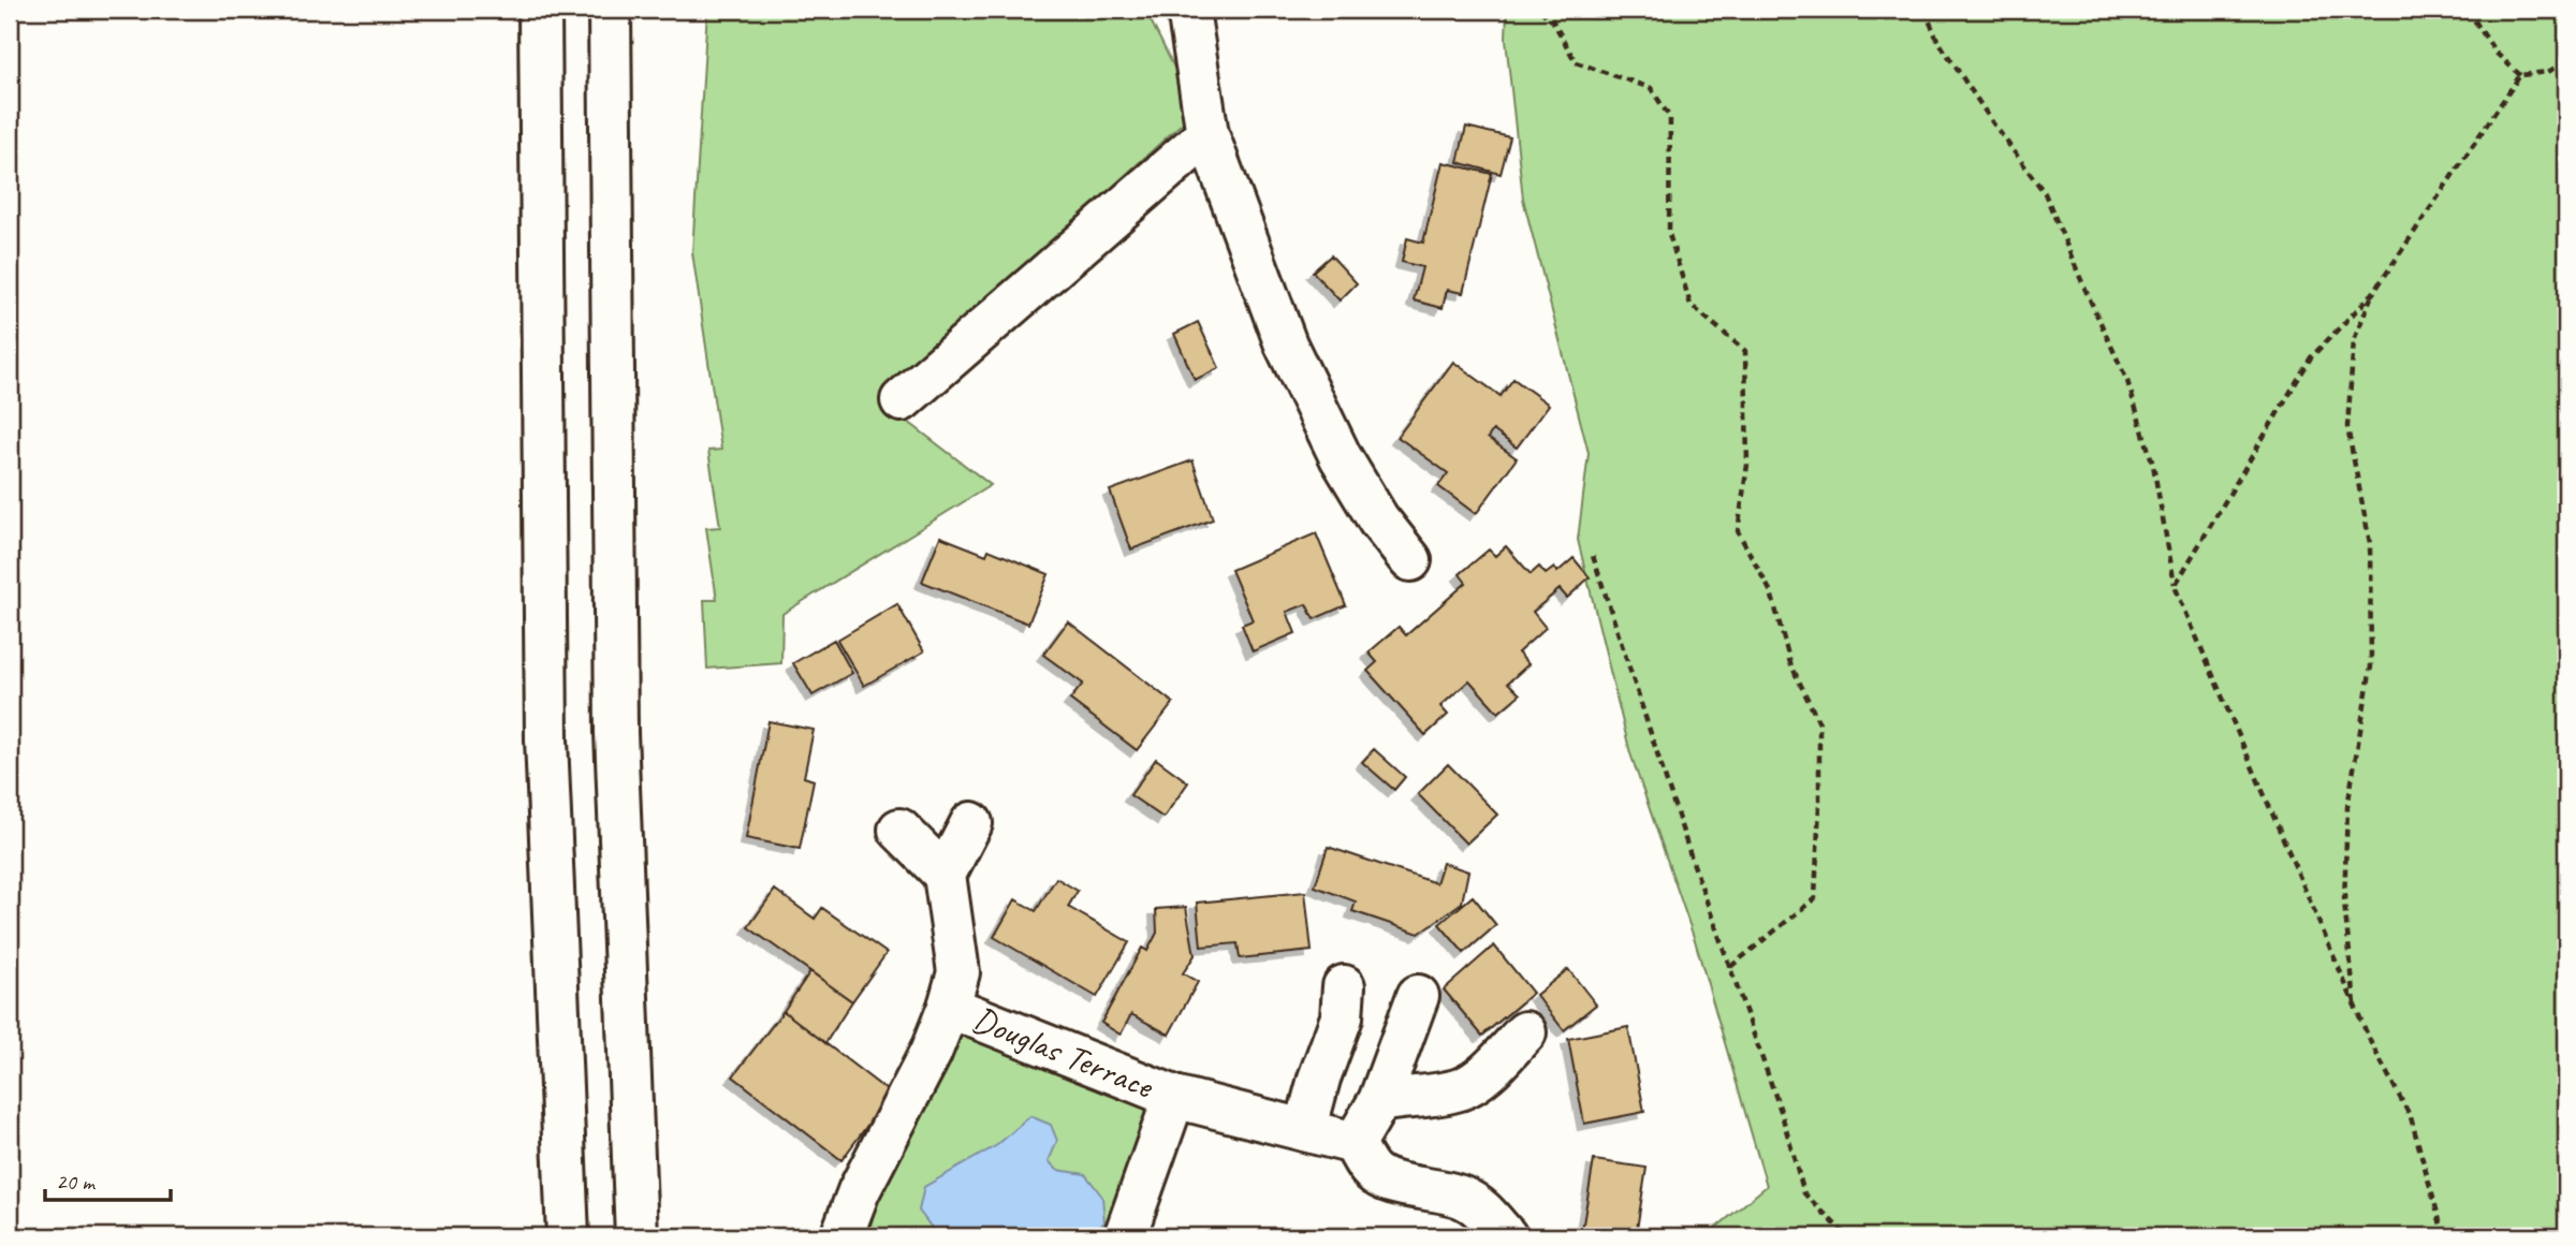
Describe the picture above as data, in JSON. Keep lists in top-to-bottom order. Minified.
{"streets":{"main road":["Douglas Terrace"]},"scale_bar":"20 m"}
